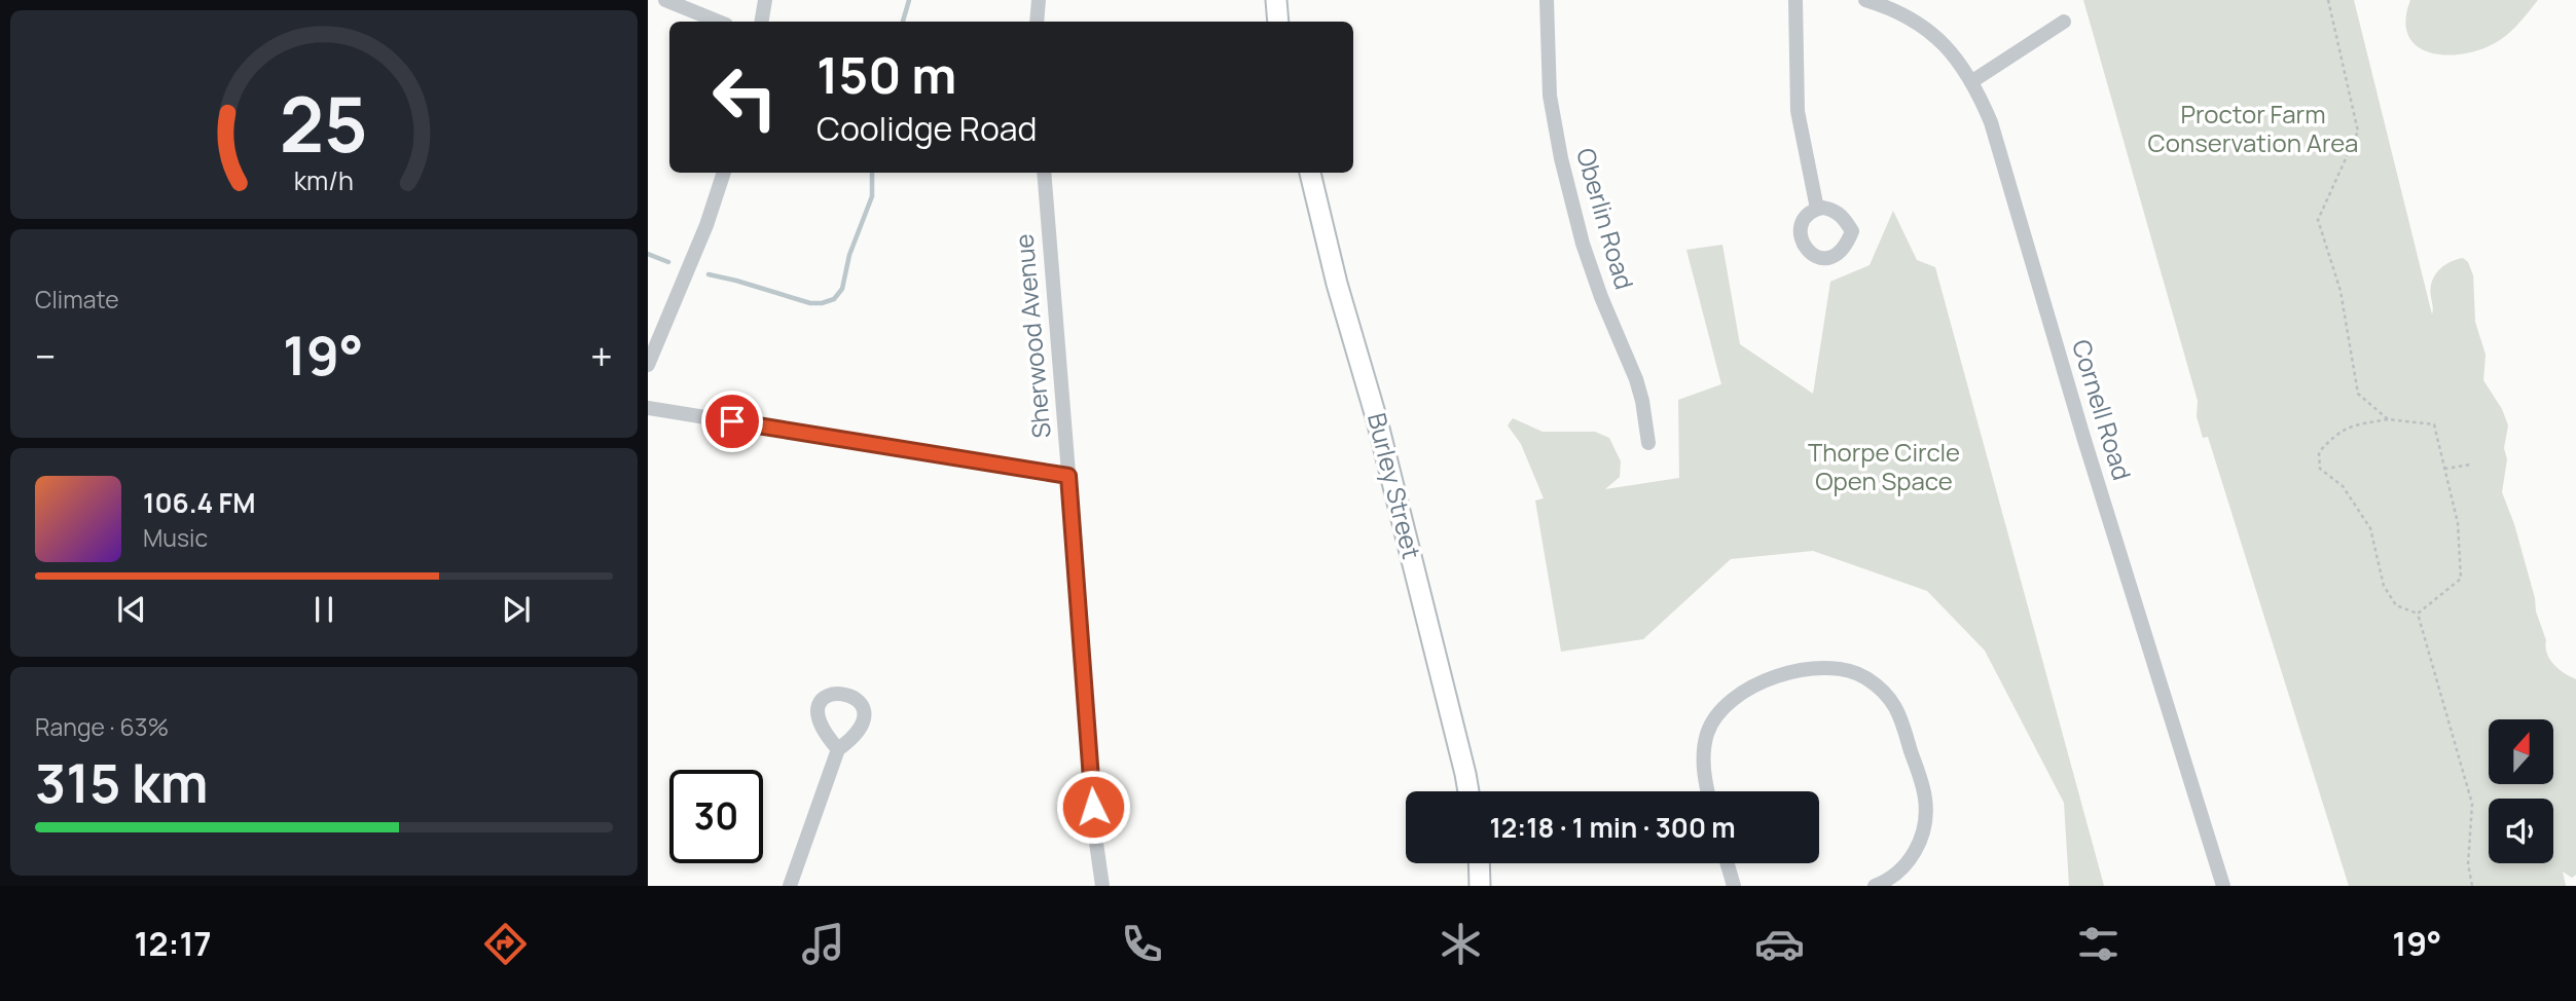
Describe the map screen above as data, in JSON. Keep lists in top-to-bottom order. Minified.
{"streets":{"main road":["Burley Street"],"street":["Oberlin Road","Sherwood Avenue","Cornell Road"]},"parks":["Proctor Farm Conservation Area","Thorpe Circle Open Space"],"north":"top","page":{"turn":["150 m","Coolidge Road"],"tile":["Climate",["Range · 63%","315 km"]],"heat":["−","19°","+"],"song":["106.4 FM","Music"],"limit":"30","trip":"12:18 · 1 min · 300 m","tabs":["12:17","19°"],"gauge":["25","km/h"]}}
